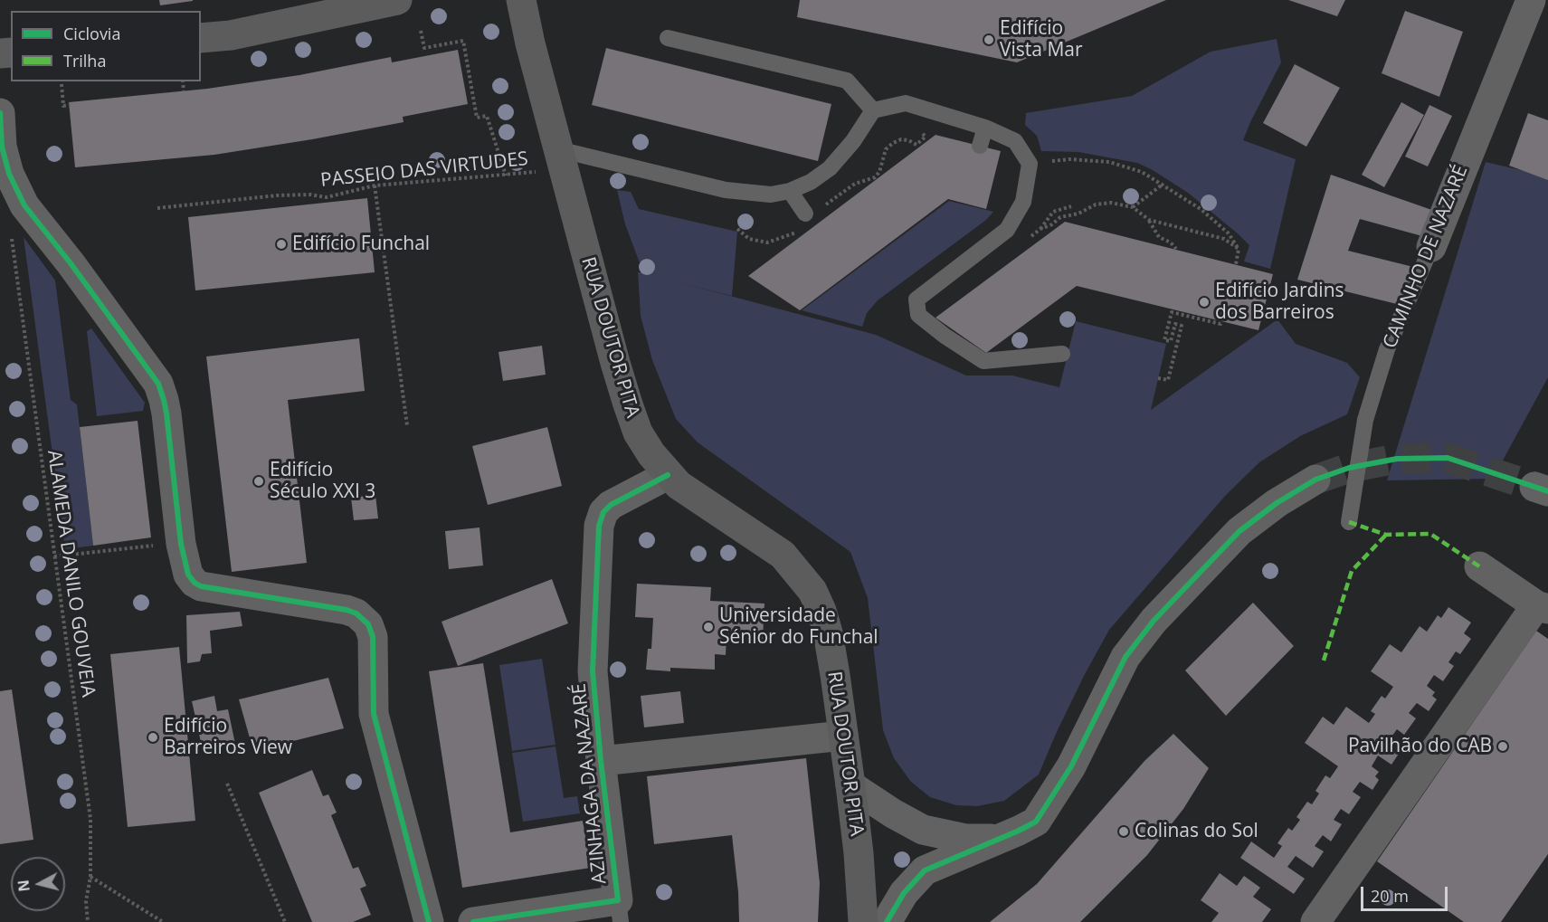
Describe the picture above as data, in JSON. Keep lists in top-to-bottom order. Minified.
{"streets":{"main road":["RUA DOUTOR PITA"],"street":["CAMINHO DE NAZARÉ","AZINHAGA DA NAZARÉ"],"path":["PASSEIO DAS VIRTUDES","ALAMEDA DANILO GOUVEIA"]},"crossings":[["PASSEIO DAS VIRTUDES","RUA DOUTOR PITA"],["RUA DOUTOR PITA","AZINHAGA DA NAZARÉ"]],"places":["Edifício Vista Mar","Edifício Funchal","Edifício Jardins dos Barreiros","Edifício Século XXI 3","Universidade Sénior do Funchal","Edifício Barreiros View","Pavilhão do CAB","Colinas do Sol"],"legend":["Ciclovia","Trilha"],"scale_bar":"20 m","north":"left"}
